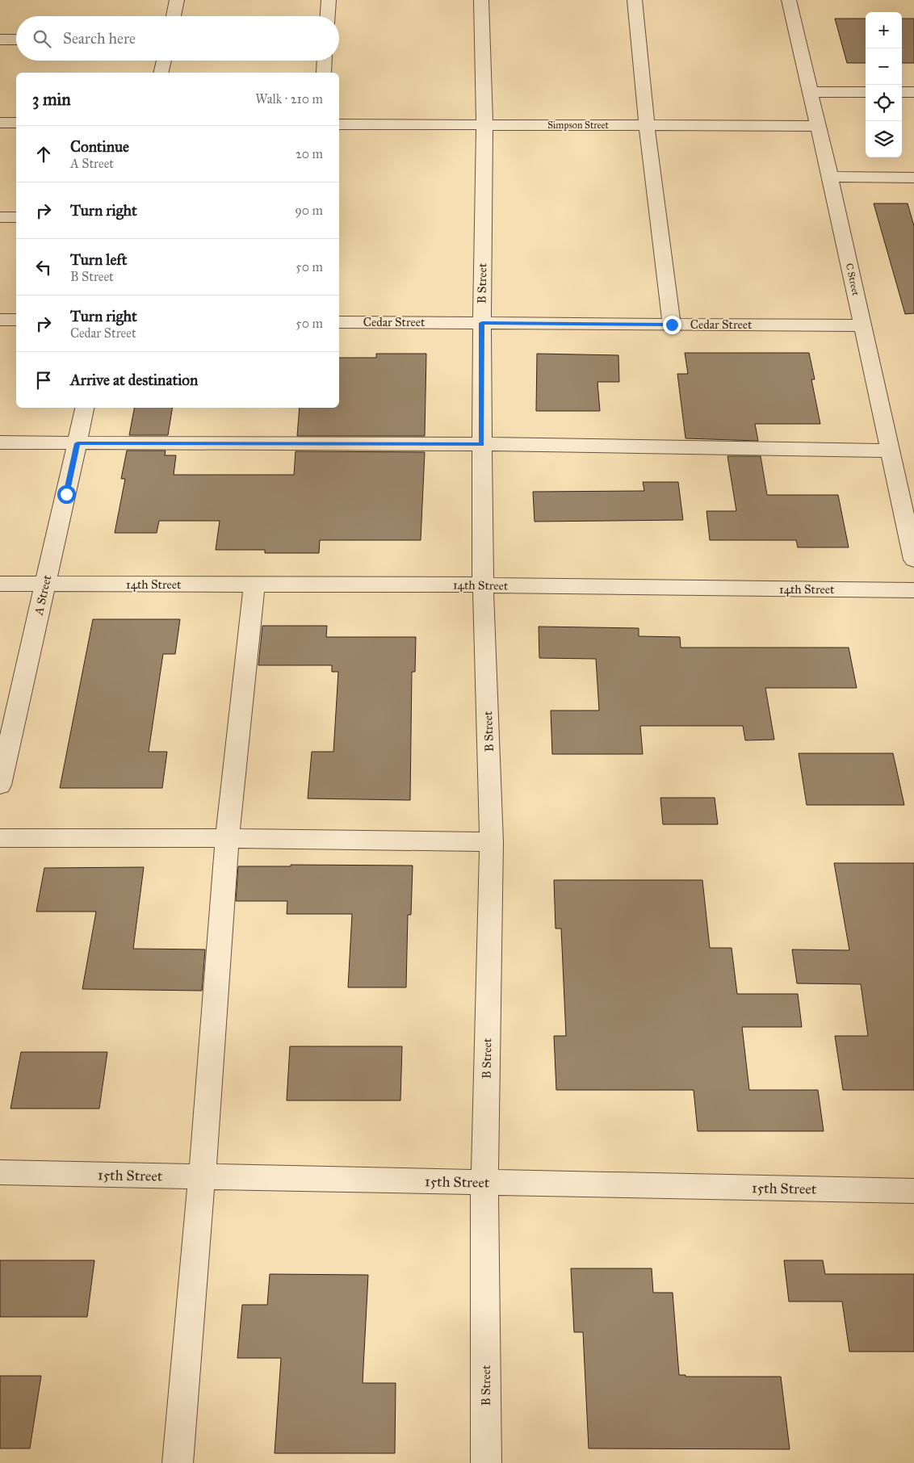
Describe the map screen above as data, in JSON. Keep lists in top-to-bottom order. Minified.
{"streets":{"street":["Simpson Street","C Street","B Street","Cedar Street","14th Street","A Street","15th Street"]},"crossings":[["Simpson Street","C Street"],["Simpson Street","B Street"],["C Street","Cedar Street"],["B Street","Cedar Street"],["B Street","14th Street"],["B Street","15th Street"],["14th Street","A Street"]],"page":{"map_buttons":["+","−"],"search":"Search here","heading":["3 min","Walk · 210 m"],"list":[["Continue","A Street","20 m"],["Turn right","90 m"],["Turn left","B Street","50 m"],["Turn right","Cedar Street","50 m"],"Arrive at destination"]}}
